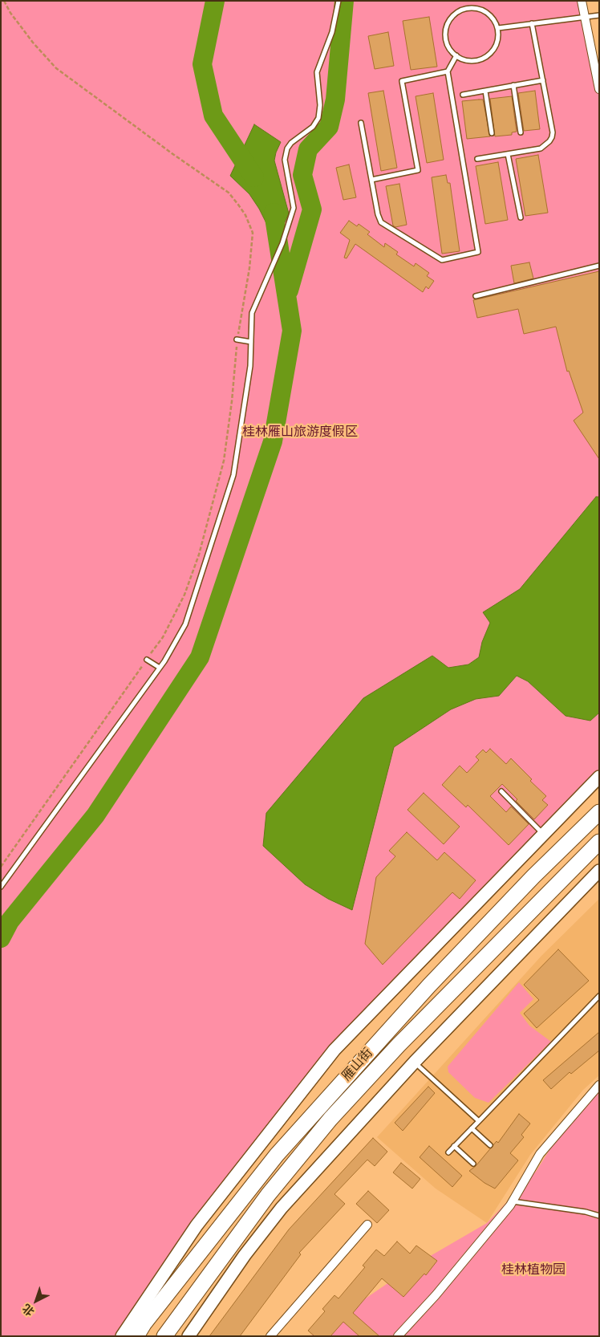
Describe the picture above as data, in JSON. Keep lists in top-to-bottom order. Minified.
{"streets":{"highway":["雁山街"]},"parks":["桂林雁山旅游度假区","桂林植物园"],"north":"bottom left"}
